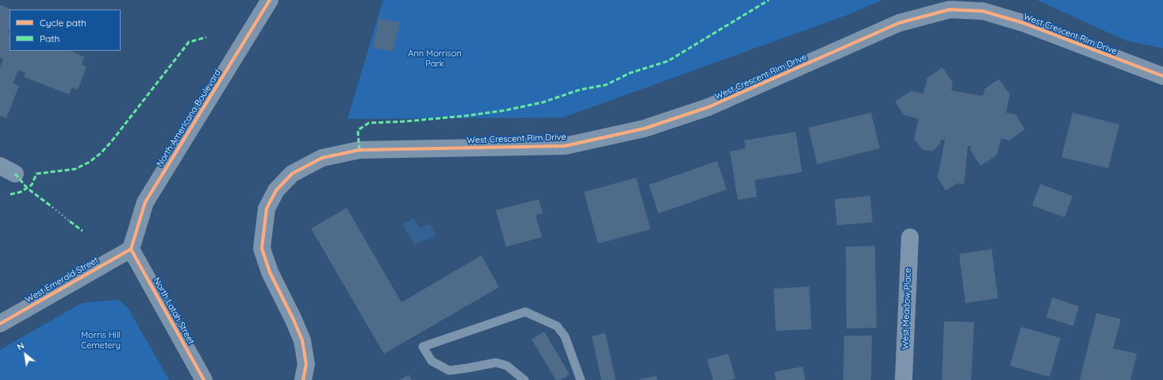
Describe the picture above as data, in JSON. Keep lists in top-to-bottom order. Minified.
{"streets":{"street":["West Crescent Rim Drive","North Americana Boulevard","West Emerald Street","West Meadow Place","North Latah Street"]},"crossings":[["North Americana Boulevard","West Emerald Street"],["North Americana Boulevard","North Latah Street"],["West Emerald Street","North Latah Street"]],"parks":["Ann Morrison Park","Morris Hill Cemetery"],"legend":["Cycle path","Path"],"north":"top left"}
